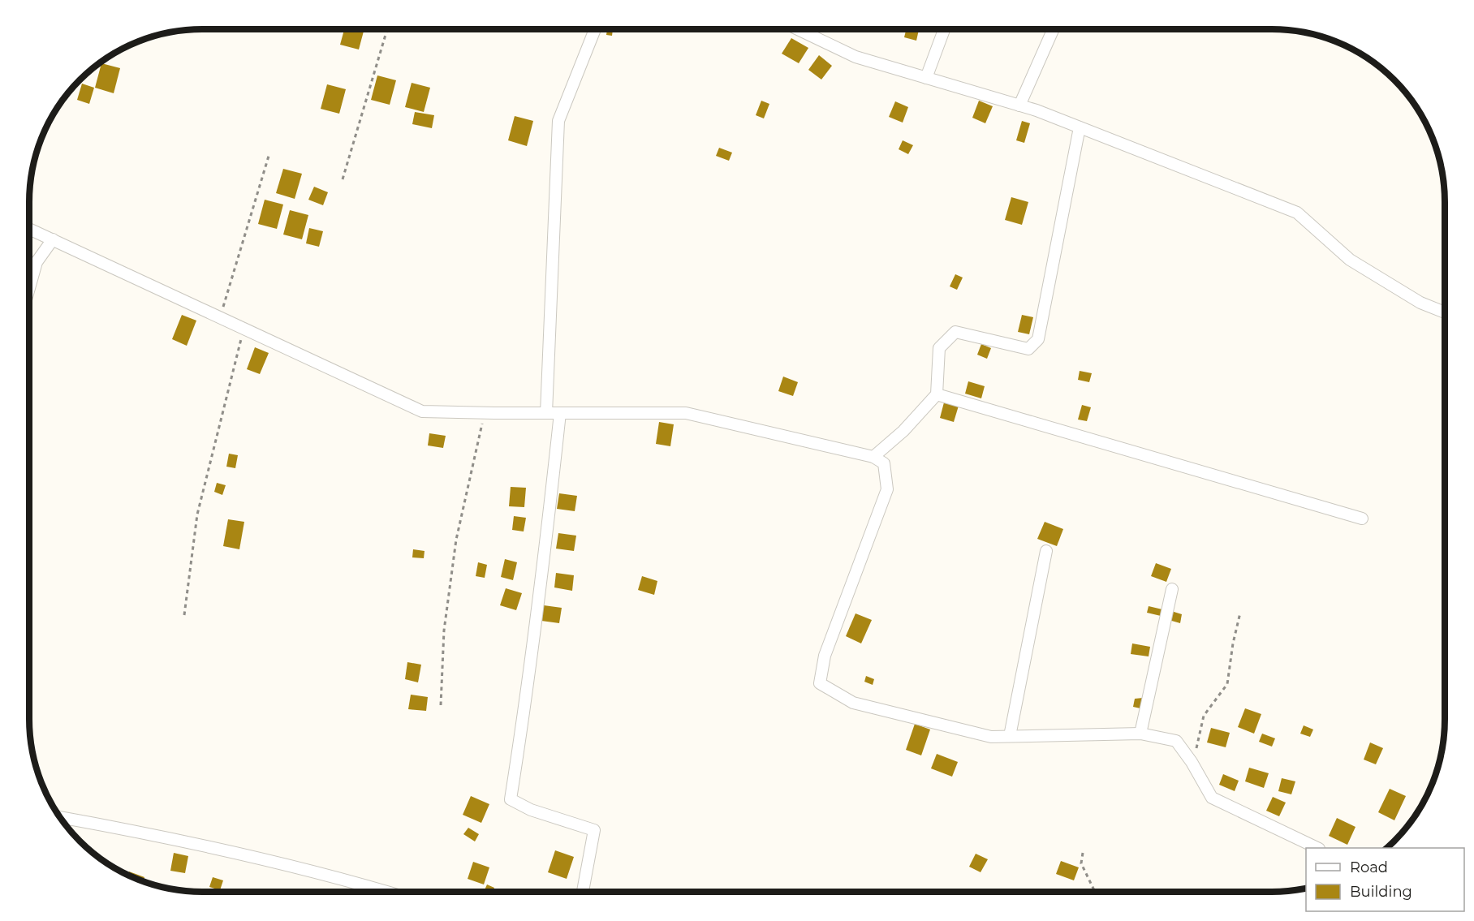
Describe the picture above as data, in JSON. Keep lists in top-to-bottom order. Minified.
{"legend":["Road","Building"]}
